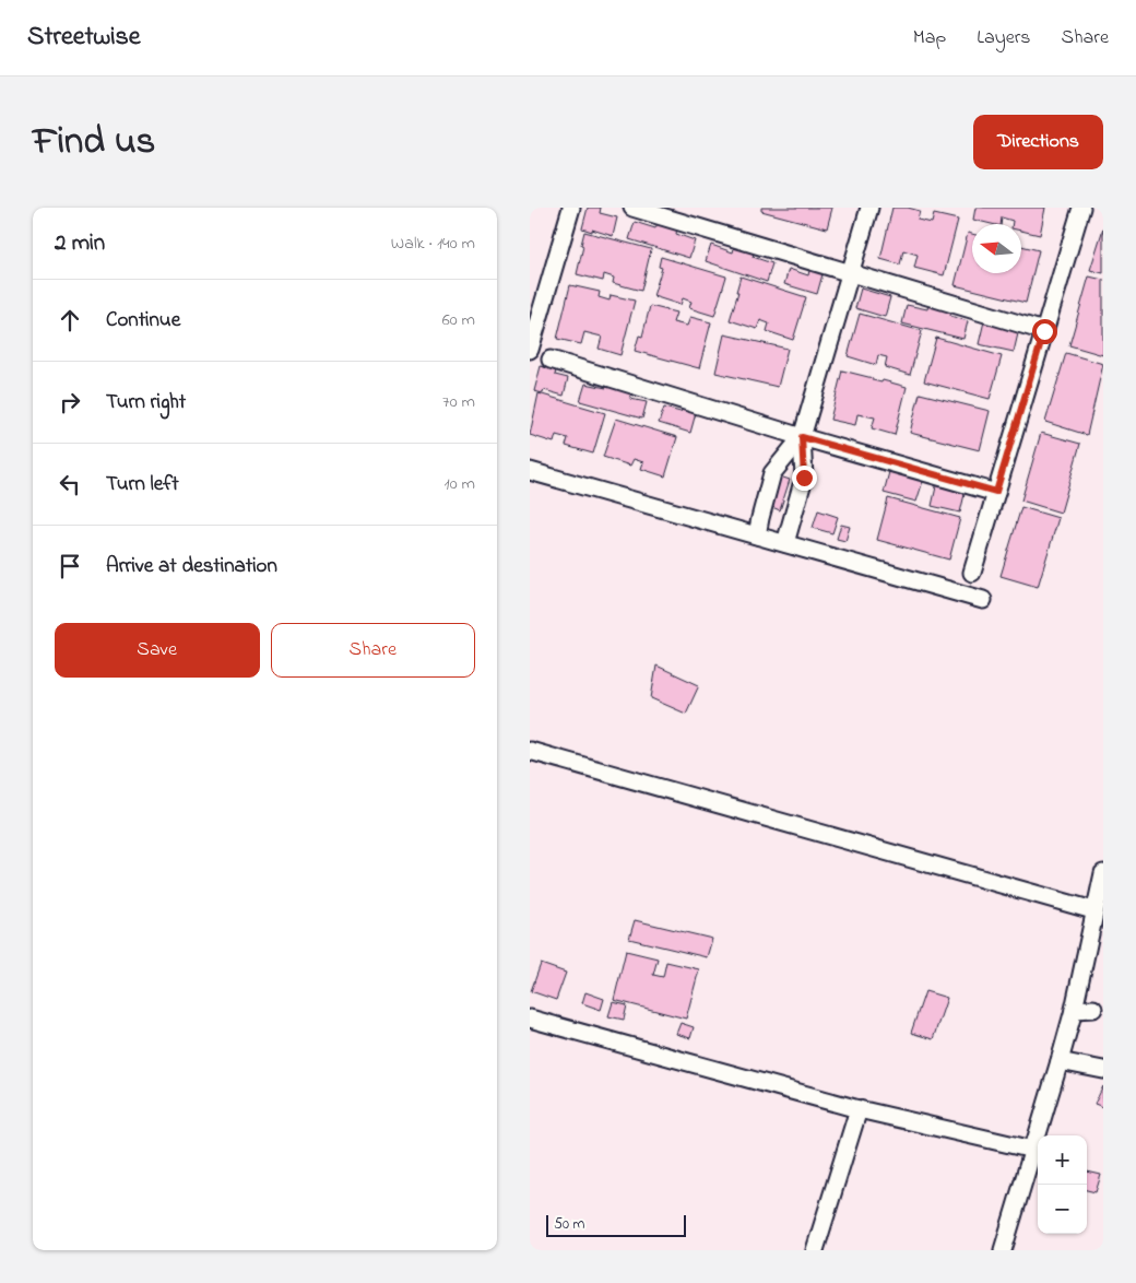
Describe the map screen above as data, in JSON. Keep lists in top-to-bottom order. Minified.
{"scale_bar":"50 m","north":"left","page":{"header":"Streetwise","nav":["Map","Layers","Share"],"title":"Find us","buttons":["Directions",["Save","Share"]],"heading":["2 min","Walk · 140 m"],"list":[["Continue","60 m"],["Turn right","70 m"],["Turn left","10 m"],"Arrive at destination"],"map_buttons":["+","−"],"scale":"50 m"}}
